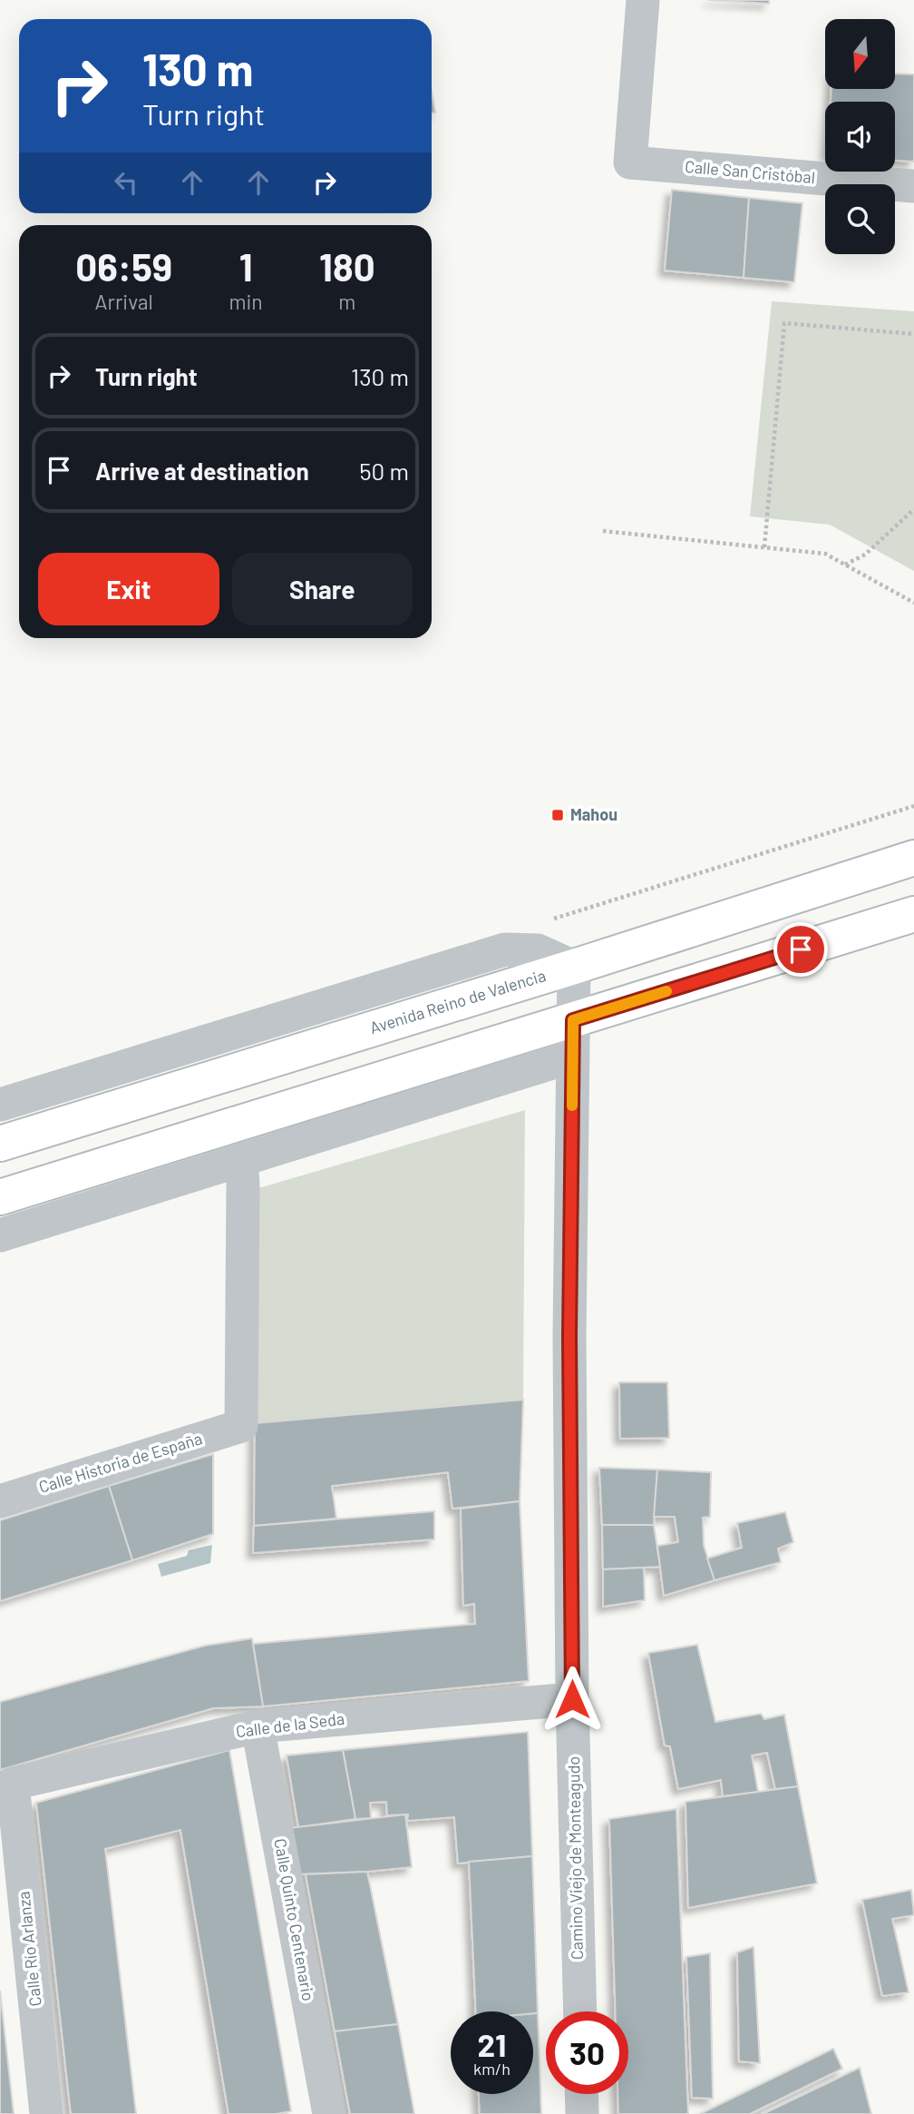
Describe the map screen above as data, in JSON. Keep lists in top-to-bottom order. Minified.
{"streets":{"main road":["Avenida Reino de Valencia"],"street":["Calle San Cristóbal","Calle Historia de España","Calle de la Seda","Camino Viejo de Monteagudo","Calle Quinto Centenario","Calle Río Arlanza"]},"crossings":[["Avenida Reino de Valencia","Camino Viejo de Monteagudo"],["Calle de la Seda","Camino Viejo de Monteagudo"],["Calle de la Seda","Calle Quinto Centenario"],["Calle de la Seda","Calle Río Arlanza"]],"places":{"transit":["Mahou"]},"north":"bottom","page":{"turn":["130 m","Turn right"],"eta":["06:59","Arrival","1","min","180","m"],"list":[{"name":"Turn right","value":"130 m"},{"name":"Arrive at destination","value":"50 m"}],"buttons":["Exit","Share"],"speed":"21 km/h","limit":"30"}}
